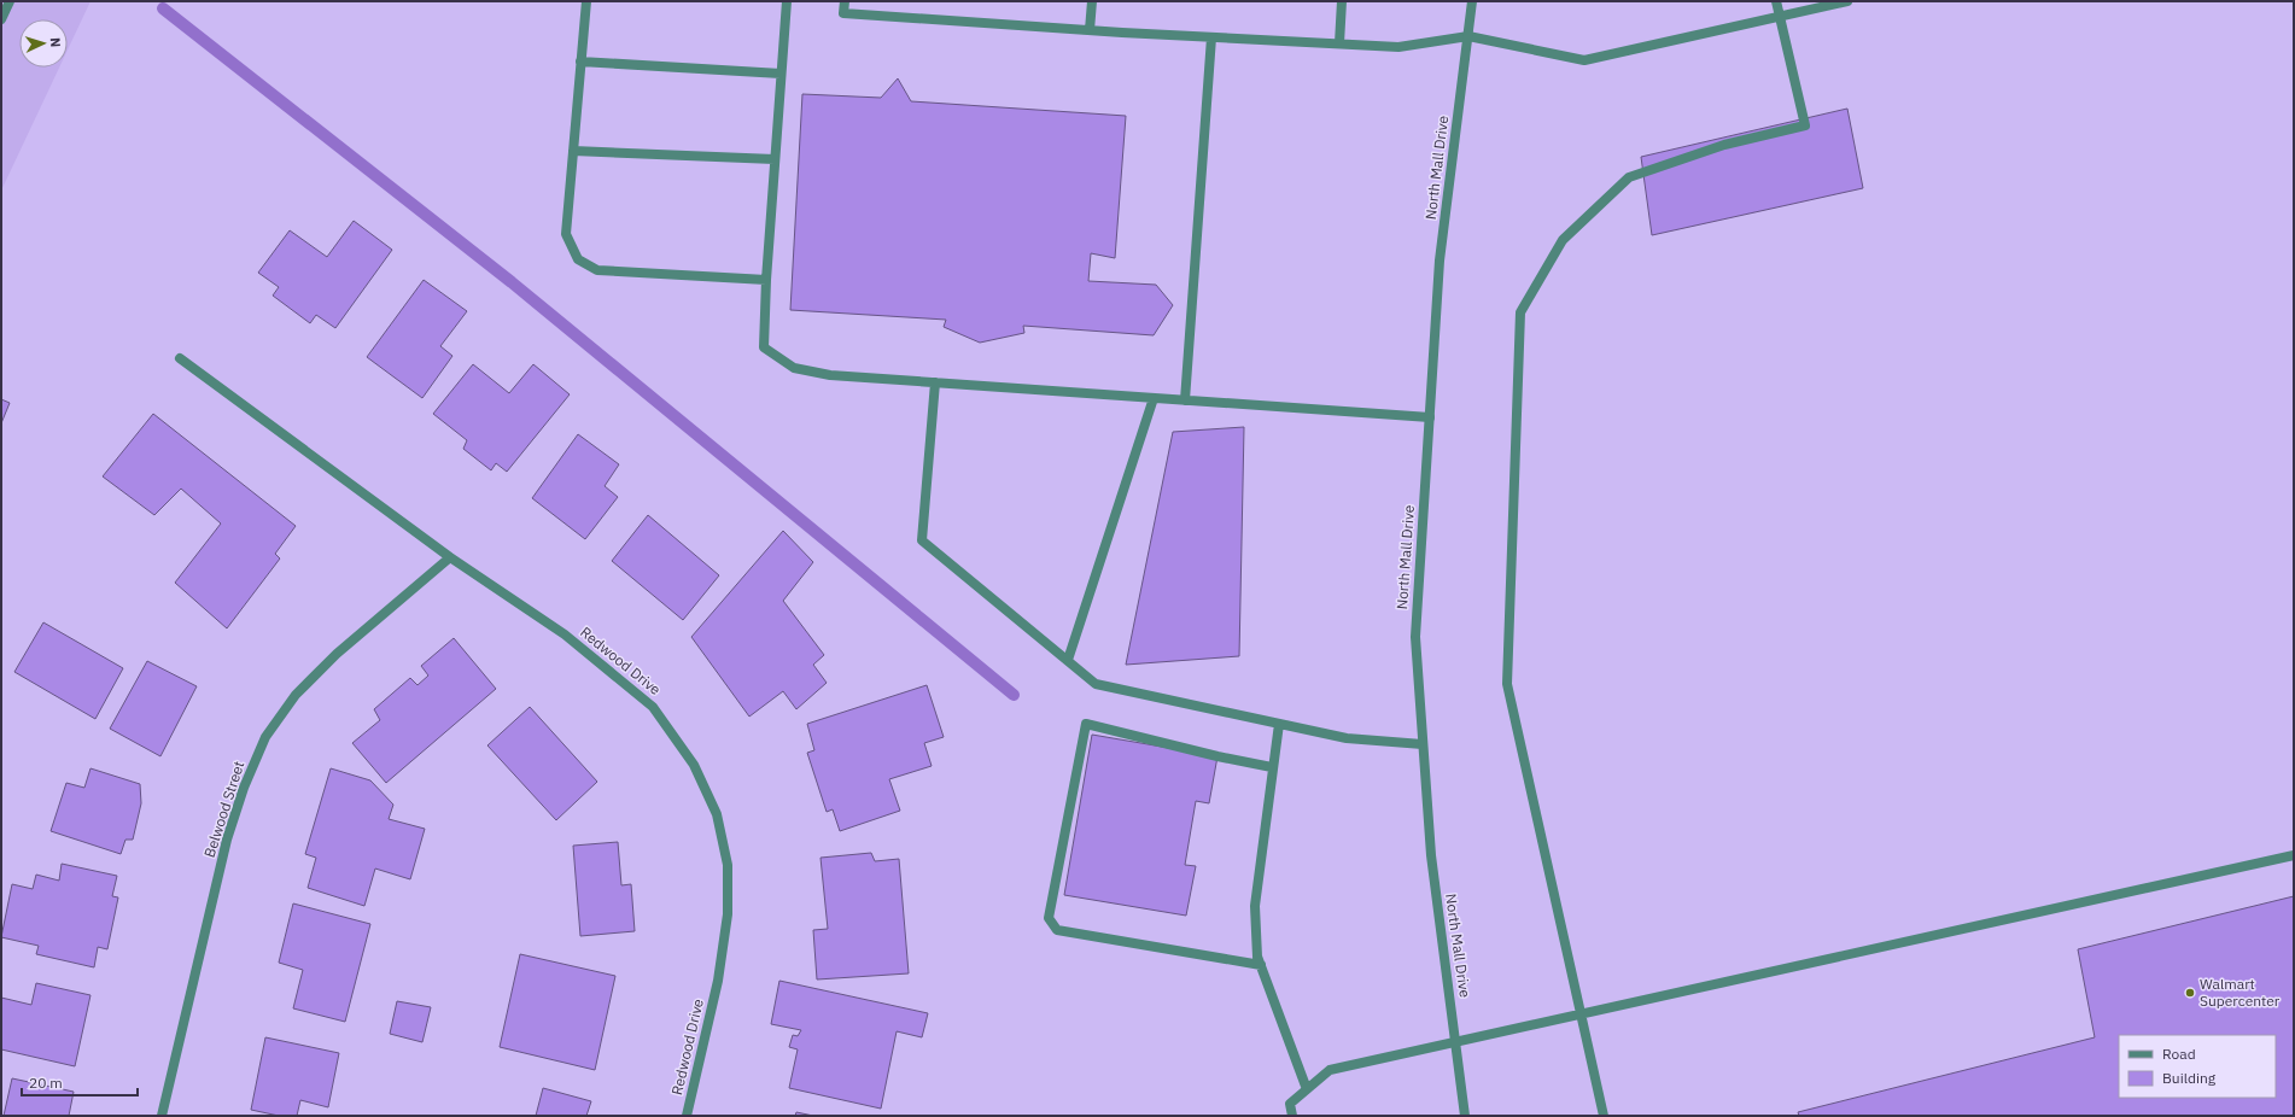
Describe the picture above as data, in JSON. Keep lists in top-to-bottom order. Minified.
{"streets":{"street":["North Mall Drive","Redwood Drive","Belwood Street"]},"crossings":[["Redwood Drive","Belwood Street"]],"places":["Walmart Supercenter"],"legend":["Road","Building"],"scale_bar":"20 m","north":"right"}
